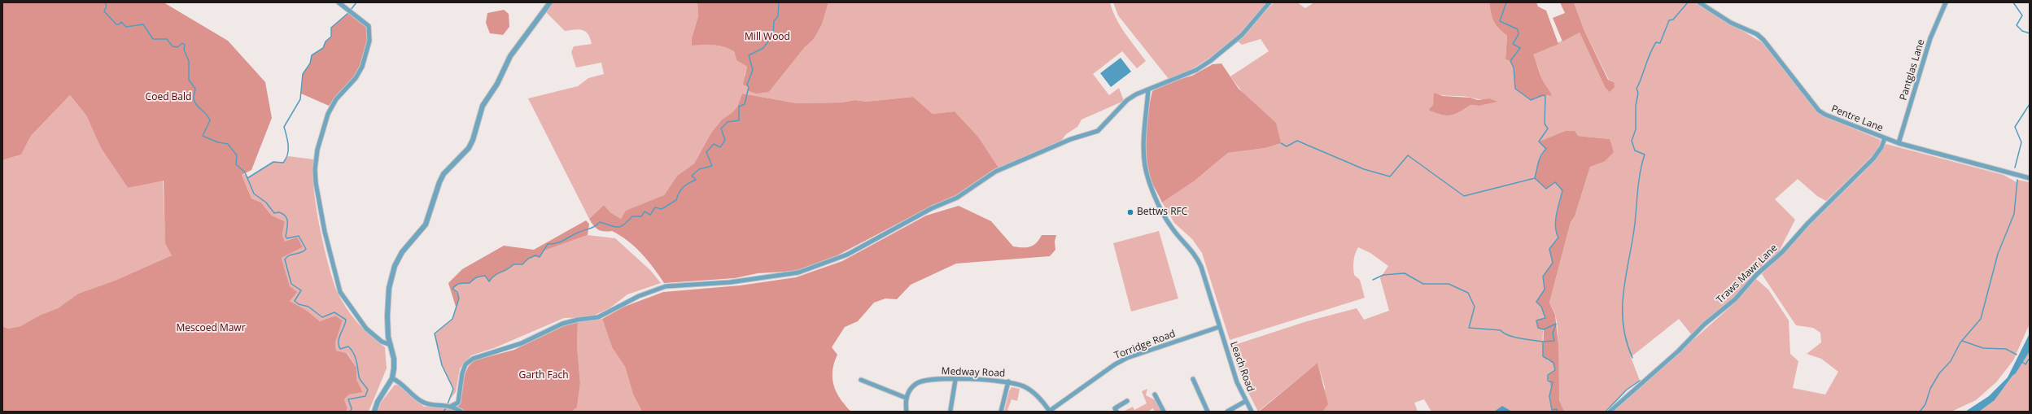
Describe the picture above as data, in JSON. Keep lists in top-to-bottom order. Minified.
{"streets":{"street":["Pantglas Lane","Pentre Lane","Traws Mawr Lane","Torridge Road","Leach Road","Medway Road"]},"crossings":[["Pantglas Lane","Pentre Lane"],["Pentre Lane","Traws Mawr Lane"],["Torridge Road","Leach Road"],["Torridge Road","Medway Road"]],"parks":["Mill Wood","Coed Bald","Mescoed Mawr","Garth Fach"],"places":["Bettws RFC"]}
